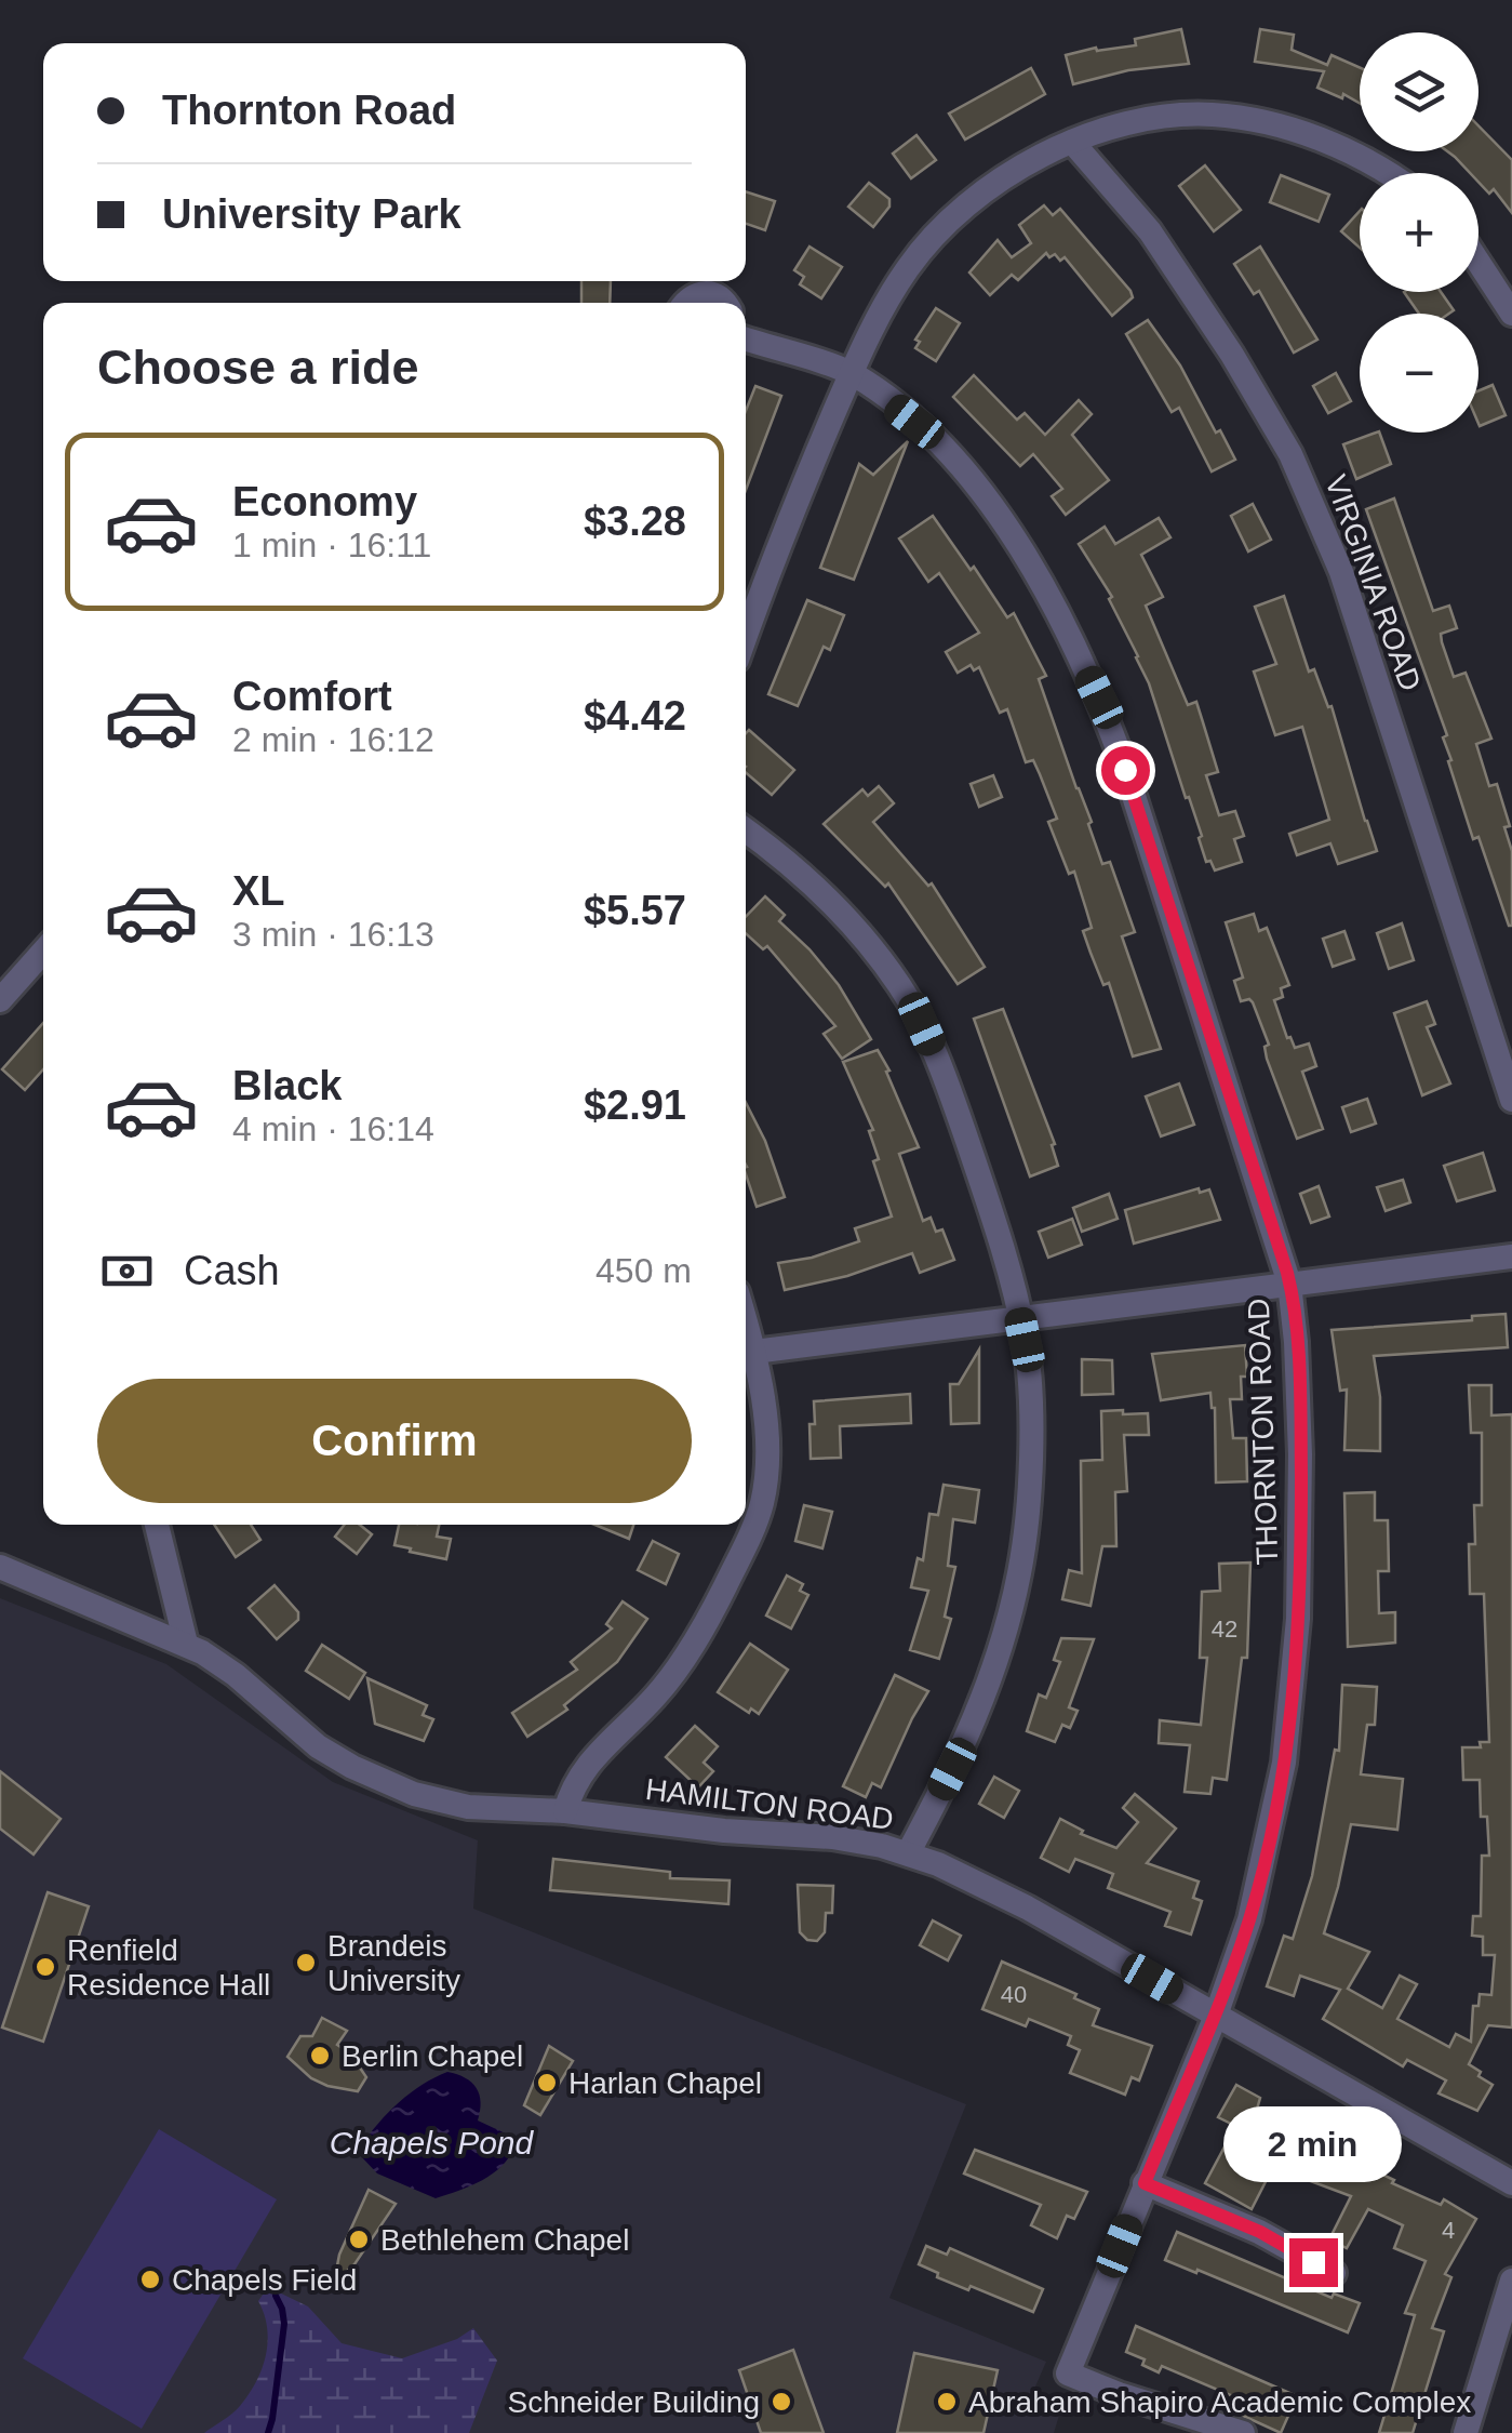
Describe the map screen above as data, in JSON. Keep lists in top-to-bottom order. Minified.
{"streets":{"street":["VIRGINIA ROAD","THORNTON ROAD","HAMILTON ROAD"]},"crossings":[["THORNTON ROAD","HAMILTON ROAD"]],"water":["Chapels Pond"],"places":["Brandeis University","Renfield Residence Hall","Berlin Chapel","Harlan Chapel","Bethlehem Chapel","Chapels Field","Schneider Building","Abraham Shapiro Academic Complex"],"house_numbers":["42","40","4"],"page":{"map_buttons":["+","−"],"banner":["Thornton Road","University Park"],"heading":"Choose a ride","list":[{"name":"Economy","note":"1 min · 16:11","value":"$3.28"},{"name":"Comfort","note":"2 min · 16:12","value":"$4.42"},{"name":"XL","note":"3 min · 16:13","value":"$5.57"},{"name":"Black","note":"4 min · 16:14","value":"$2.91"}],"pay":["Cash","450 m"],"buttons":"Confirm","bubble":"2 min"}}
